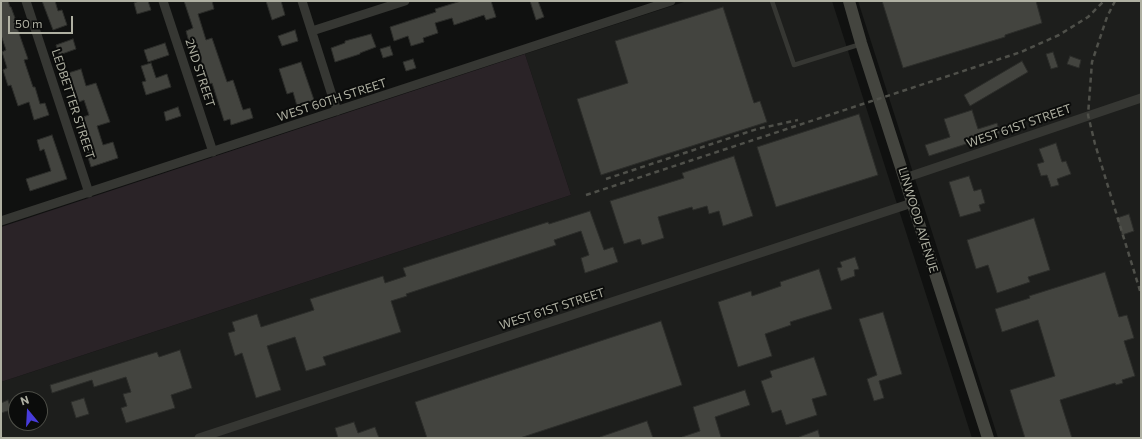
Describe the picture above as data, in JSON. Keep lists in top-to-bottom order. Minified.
{"streets":{"main road":["LINWOOD AVENUE"],"street":["2ND STREET","WEST 60TH STREET","LEDBETTER STREET","WEST 61ST STREET"]},"crossings":[["2ND STREET","WEST 60TH STREET"],["WEST 60TH STREET","LEDBETTER STREET"],["WEST 61ST STREET","LINWOOD AVENUE"]],"scale_bar":"50 m","north":"top"}
